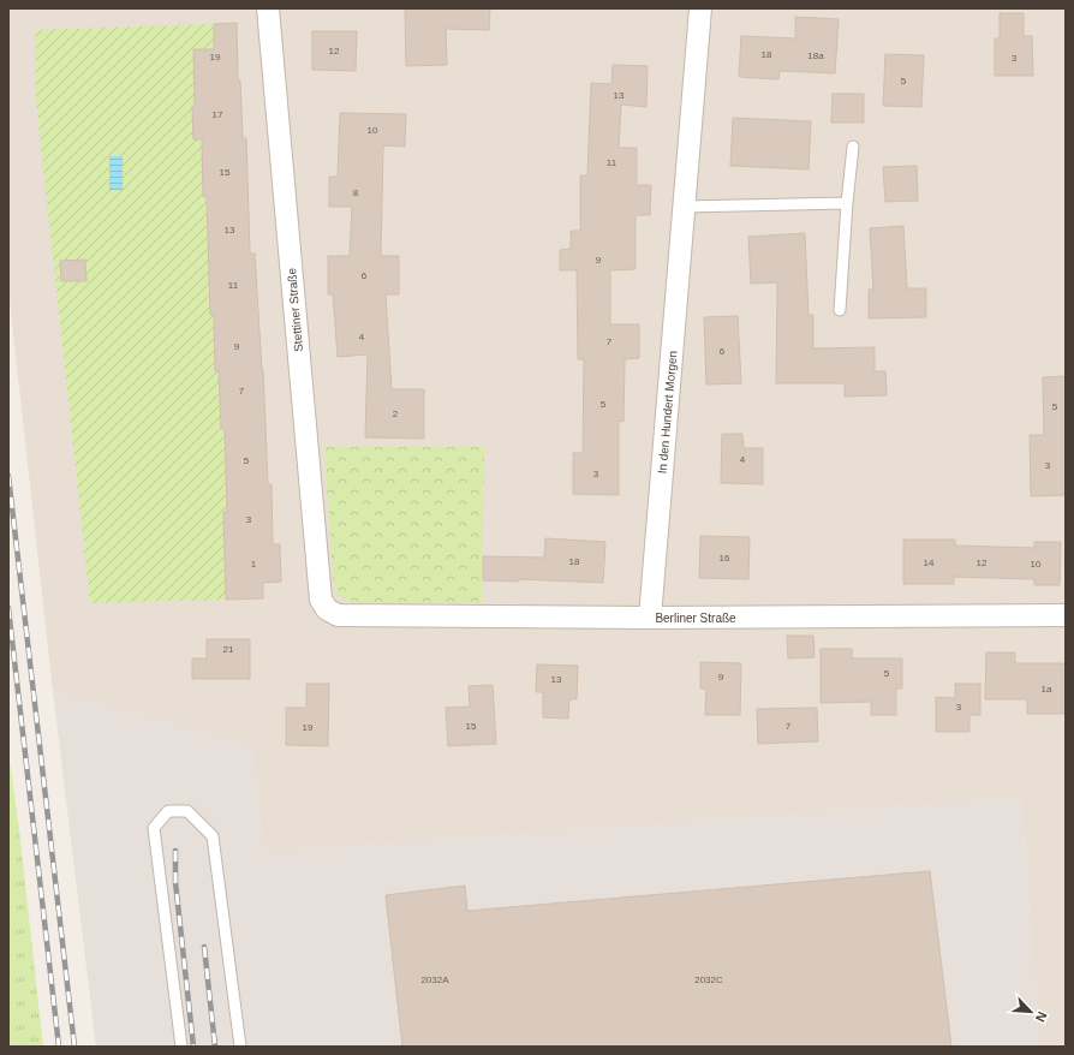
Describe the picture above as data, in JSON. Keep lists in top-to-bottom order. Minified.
{"streets":{"street":["Stettiner Straße","In den Hundert Morgen","Berliner Straße"]},"crossings":[["Stettiner Straße","Berliner Straße"],["In den Hundert Morgen","Berliner Straße"]],"house_numbers":["12","18","18a","19","3","5","13","17","10","11","15","8","13","9","6","11","4","7","9","6","7","5","5","2","4","5","3","3","3","16","18","14","12","1","10","21","5","9","13","1a","3","15","7","19","2032A","2032C"],"north":"bottom right"}
